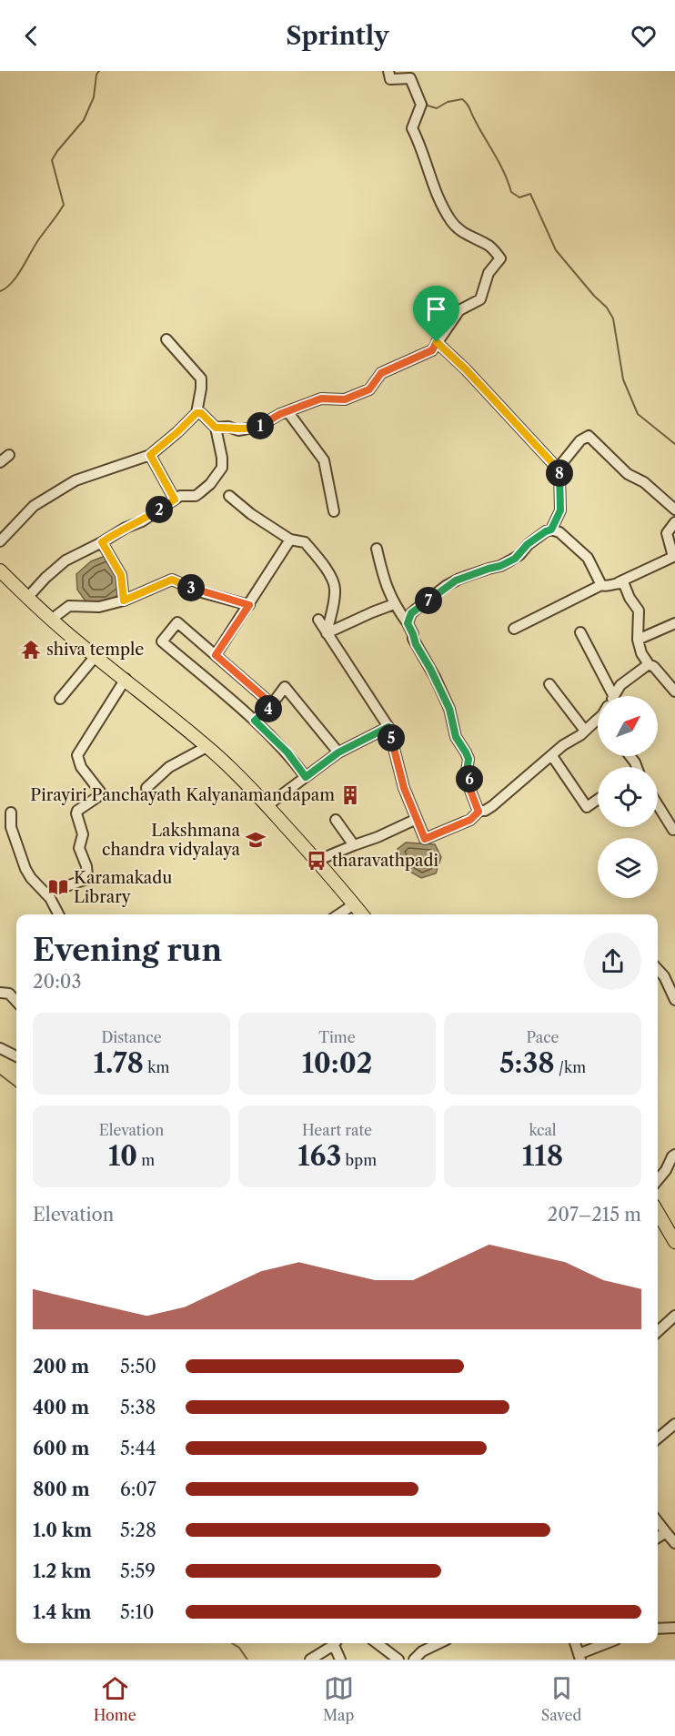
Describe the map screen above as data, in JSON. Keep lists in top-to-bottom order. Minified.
{"places":{"temple":["shiva temple"],"building":["Pirayiri Panchayath Kalyanamandapam"],"school or university":["Lakshmana chandra vidyalaya"],"bus stop":["tharavathpadi"],"library":["Karamakadu Library"]},"north":"top right","page":{"header":"Sprintly","pins":["1","8","2","3","7","4","5","6"],"heading":["Evening run","20:03"],"stats":[["Distance","1.78 km"],["Time","10:02"],["Pace","5:38 /km"],["Elevation","10 m"],["Heart rate","163 bpm"],["kcal","118"]],"chart":["Elevation","207–215 m"],"list":[{"name":"200 m","note":"5:50"},{"name":"400 m","note":"5:38"},{"name":"600 m","note":"5:44"},{"name":"800 m","note":"6:07"},{"name":"1.0 km","note":"5:28"},{"name":"1.2 km","note":"5:59"},{"name":"1.4 km","note":"5:10"}],"tabs":["Home","Map","Saved"]}}
